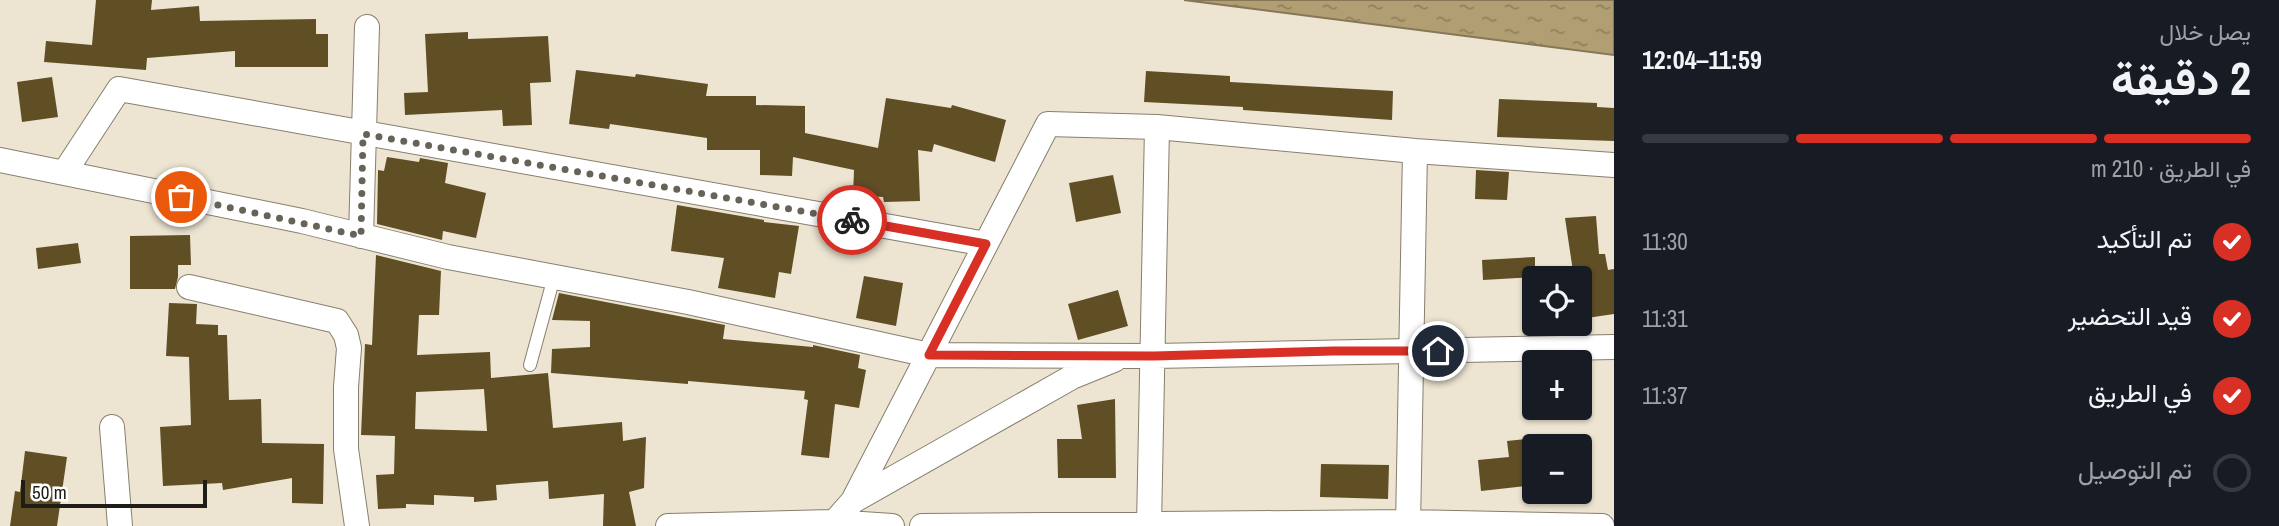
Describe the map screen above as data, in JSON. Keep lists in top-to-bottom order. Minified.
{"scale_bar":"50 m","page":{"heading":["2 دقيقة","يصل خلال","11:59–12:04"],"bar":"في الطريق · 210 m","list":[["تم التأكيد","11:30"],["قيد التحضير","11:31"],["في الطريق","11:37"],"تم التوصيل"],"map_buttons":["+","−"],"scale":"50 m"}}
